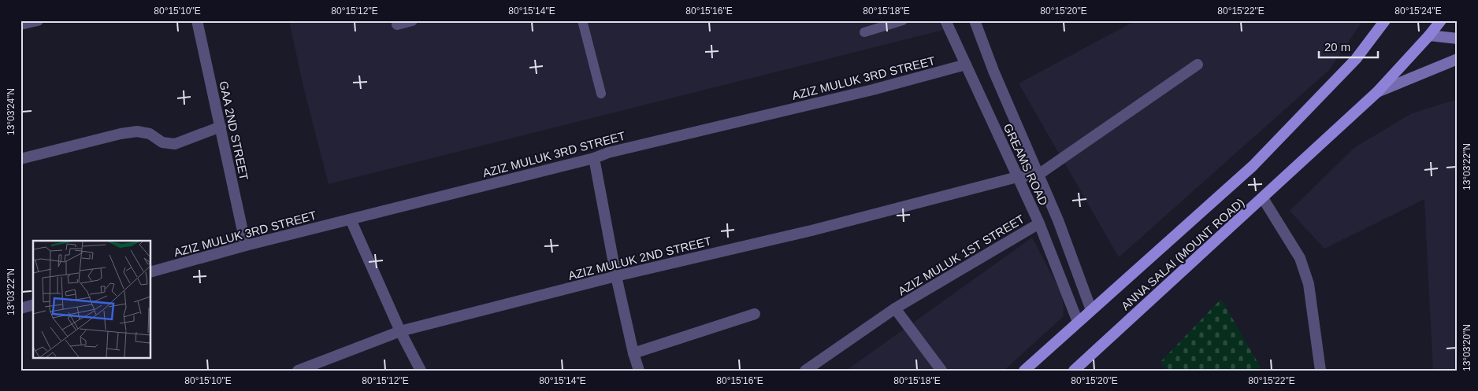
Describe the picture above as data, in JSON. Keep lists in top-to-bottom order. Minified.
{"streets":{"main road":["ANNA SALAI (MOUNT ROAD)"],"street":["AZIZ MULUK 3RD STREET","GAA 2ND STREET","GREAMS ROAD","AZIZ MULUK 1ST STREET","AZIZ MULUK 2ND STREET"]},"crossings":[["AZIZ MULUK 3RD STREET","GAA 2ND STREET"],["AZIZ MULUK 3RD STREET","GREAMS ROAD"],["GREAMS ROAD","ANNA SALAI (MOUNT ROAD)"],["GREAMS ROAD","AZIZ MULUK 1ST STREET"],["GREAMS ROAD","AZIZ MULUK 2ND STREET"]],"scale_bar":"20 m","coordinates":["80°15'10\"E","80°15'12\"E","80°15'14\"E","80°15'16\"E","80°15'18\"E","80°15'20\"E","80°15'22\"E","80°15'24\"E","13°03'24\"N","13°03'22\"N","13°03'20\"N"]}
